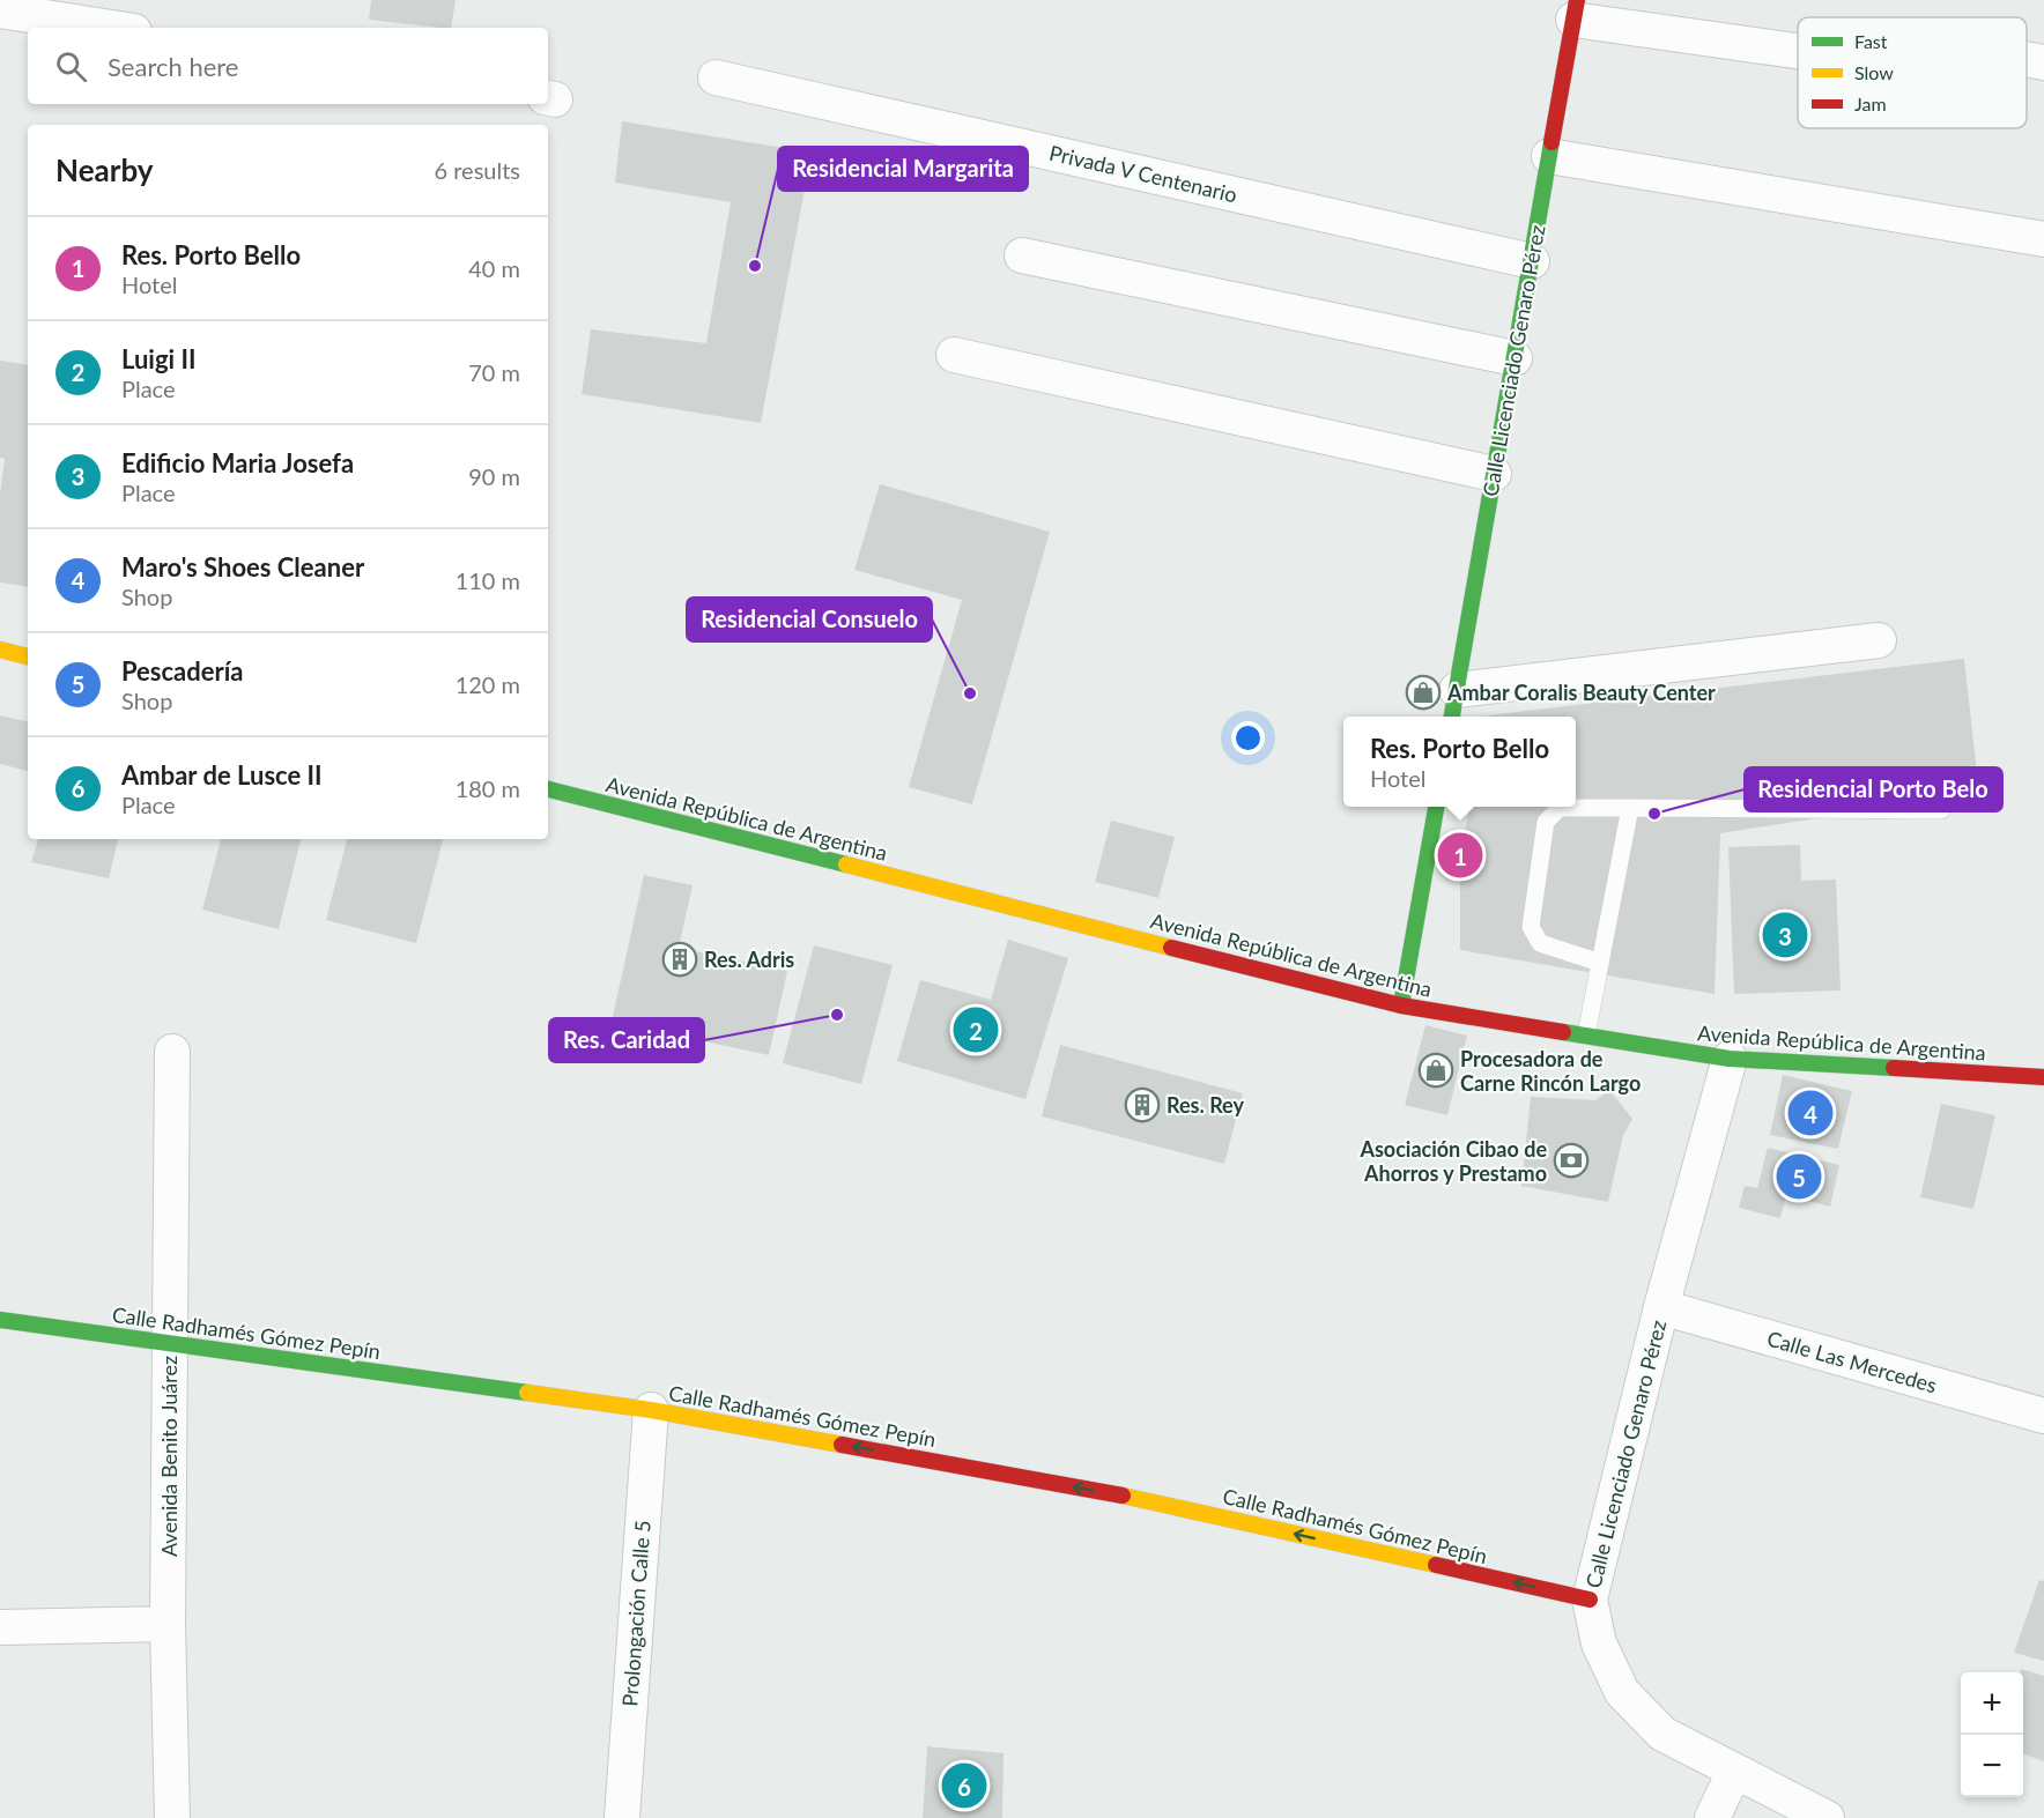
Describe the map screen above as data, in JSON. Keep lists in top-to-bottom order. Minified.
{"streets":{"main road":["Calle Licenciado Genaro Pérez","Avenida República de Argentina","Calle Radhamés Gómez Pepín"],"street":["Privada V Centenario","Calle Las Mercedes","Avenida Benito Juárez","Prolongación Calle 5"]},"crossings":[["Privada V Centenario","Calle Licenciado Genaro Pérez"],["Calle Licenciado Genaro Pérez","Avenida República de Argentina"],["Calle Licenciado Genaro Pérez","Calle Radhamés Gómez Pepín"],["Calle Licenciado Genaro Pérez","Calle Las Mercedes"],["Calle Radhamés Gómez Pepín","Avenida Benito Juárez"],["Calle Radhamés Gómez Pepín","Prolongación Calle 5"]],"one_way":["Calle Radhamés Gómez Pepín"],"places":{"other":["Residencial Margarita","Residencial Consuelo","Residencial Porto Belo","Res. Caridad"],"shop":["Ambar Coralis Beauty Center","Procesadora de Carne Rincón Largo"],"building":["Res. Adris","Res. Rey"],"bank":["Asociación Cibao de Ahorros y Prestamo"]},"legend":["Fast","Slow","Jam"],"page":{"search":"Search here","heading":["Nearby","6 results"],"list":[{"mark":"1","name":"Res. Porto Bello","note":"Hotel","value":"40 m"},{"mark":"2","name":"Luigi II","note":"Place","value":"70 m"},{"mark":"3","name":"Edificio Maria Josefa","note":"Place","value":"90 m"},{"mark":"4","name":"Maro's Shoes Cleaner","note":"Shop","value":"110 m"},{"mark":"5","name":"Pescadería","note":"Shop","value":"120 m"},{"mark":"6","name":"Ambar de Lusce II","note":"Place","value":"180 m"}],"popup":["Res. Porto Bello","Hotel"],"pins":["1","3","2","4","5","6"],"map_buttons":["+","−"]}}
